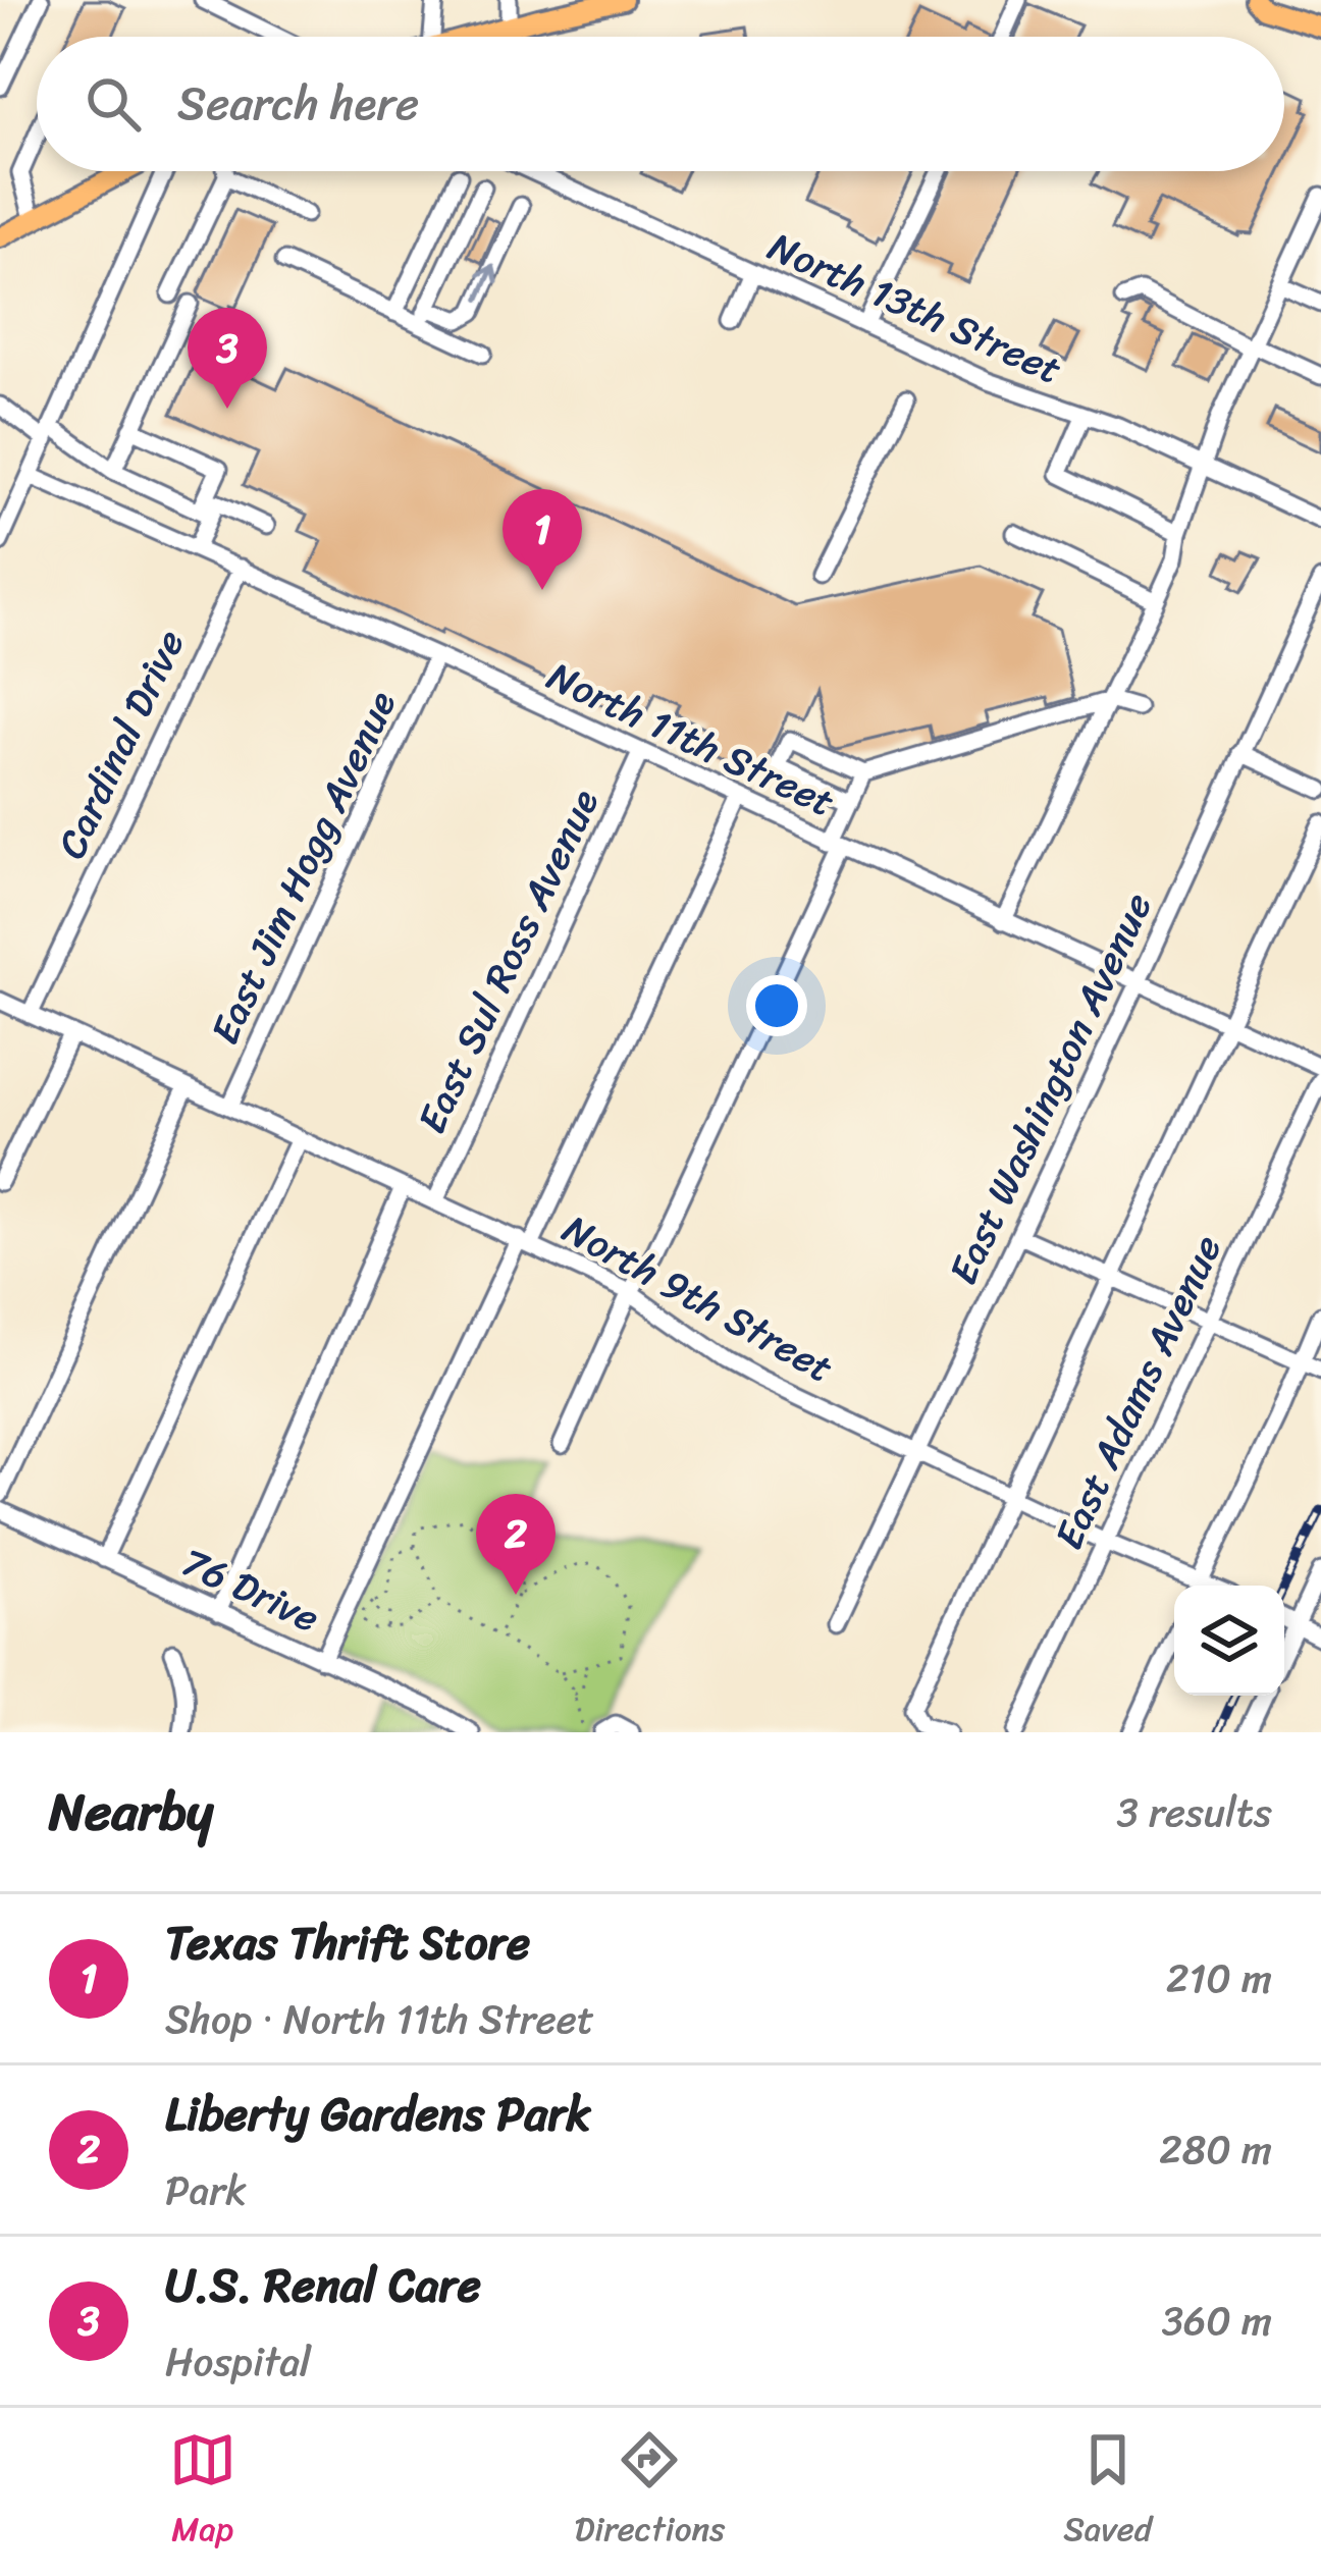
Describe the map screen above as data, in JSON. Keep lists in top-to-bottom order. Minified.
{"streets":{"street":["North 13th Street","North 11th Street","Cardinal Drive","East Jim Hogg Avenue","East Sul Ross Avenue","East Washington Avenue","North 9th Street","East Adams Avenue","76 Drive"]},"crossings":[["North 11th Street","Cardinal Drive"],["North 11th Street","East Jim Hogg Avenue"],["North 11th Street","East Sul Ross Avenue"],["North 11th Street","East Washington Avenue"],["Cardinal Drive","North 9th Street"],["East Jim Hogg Avenue","North 9th Street"],["East Sul Ross Avenue","North 9th Street"],["East Washington Avenue","North 9th Street"],["North 9th Street","East Adams Avenue"]],"page":{"search":"Search here","pins":["3","1","2"],"heading":["Nearby","3 results"],"list":[{"mark":"1","name":"Texas Thrift Store","note":"Shop · North 11th Street","value":"210 m"},{"mark":"2","name":"Liberty Gardens Park","note":"Park","value":"280 m"},{"mark":"3","name":"U.S. Renal Care","note":"Hospital","value":"360 m"}],"nav":["Map","Directions","Saved"]}}
